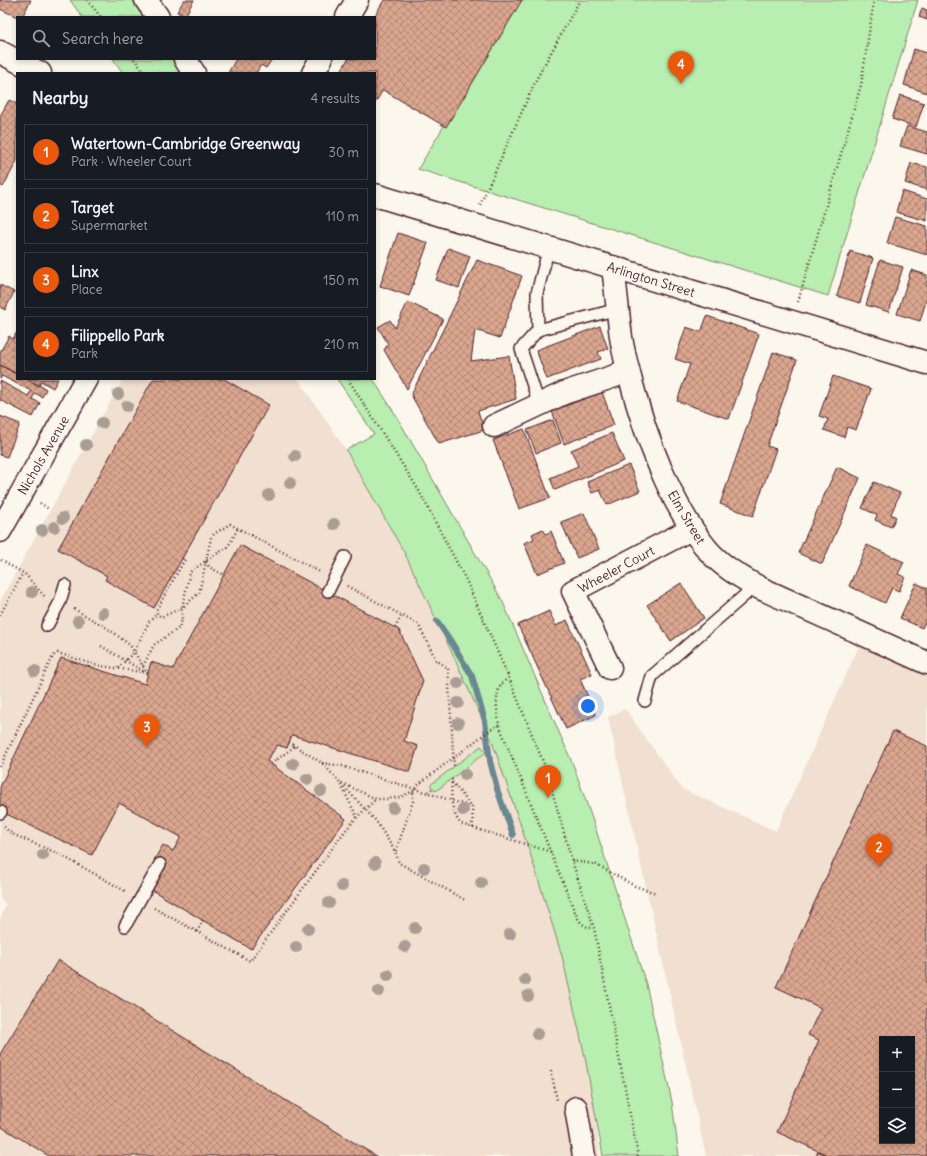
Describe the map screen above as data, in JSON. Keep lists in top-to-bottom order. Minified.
{"streets":{"street":["Arlington Street","Nichols Avenue","Elm Street","Wheeler Court"]},"crossings":[["Arlington Street","Elm Street"],["Elm Street","Wheeler Court"]],"page":{"search":"Search here","pins":["4","3","1","2"],"heading":["Nearby","4 results"],"list":[{"mark":"1","name":"Watertown-Cambridge Greenway","note":"Park · Wheeler Court","value":"30 m"},{"mark":"2","name":"Target","note":"Supermarket","value":"110 m"},{"mark":"3","name":"Linx","note":"Place","value":"150 m"},{"mark":"4","name":"Filippello Park","note":"Park","value":"210 m"}],"map_buttons":["+","−"]}}
